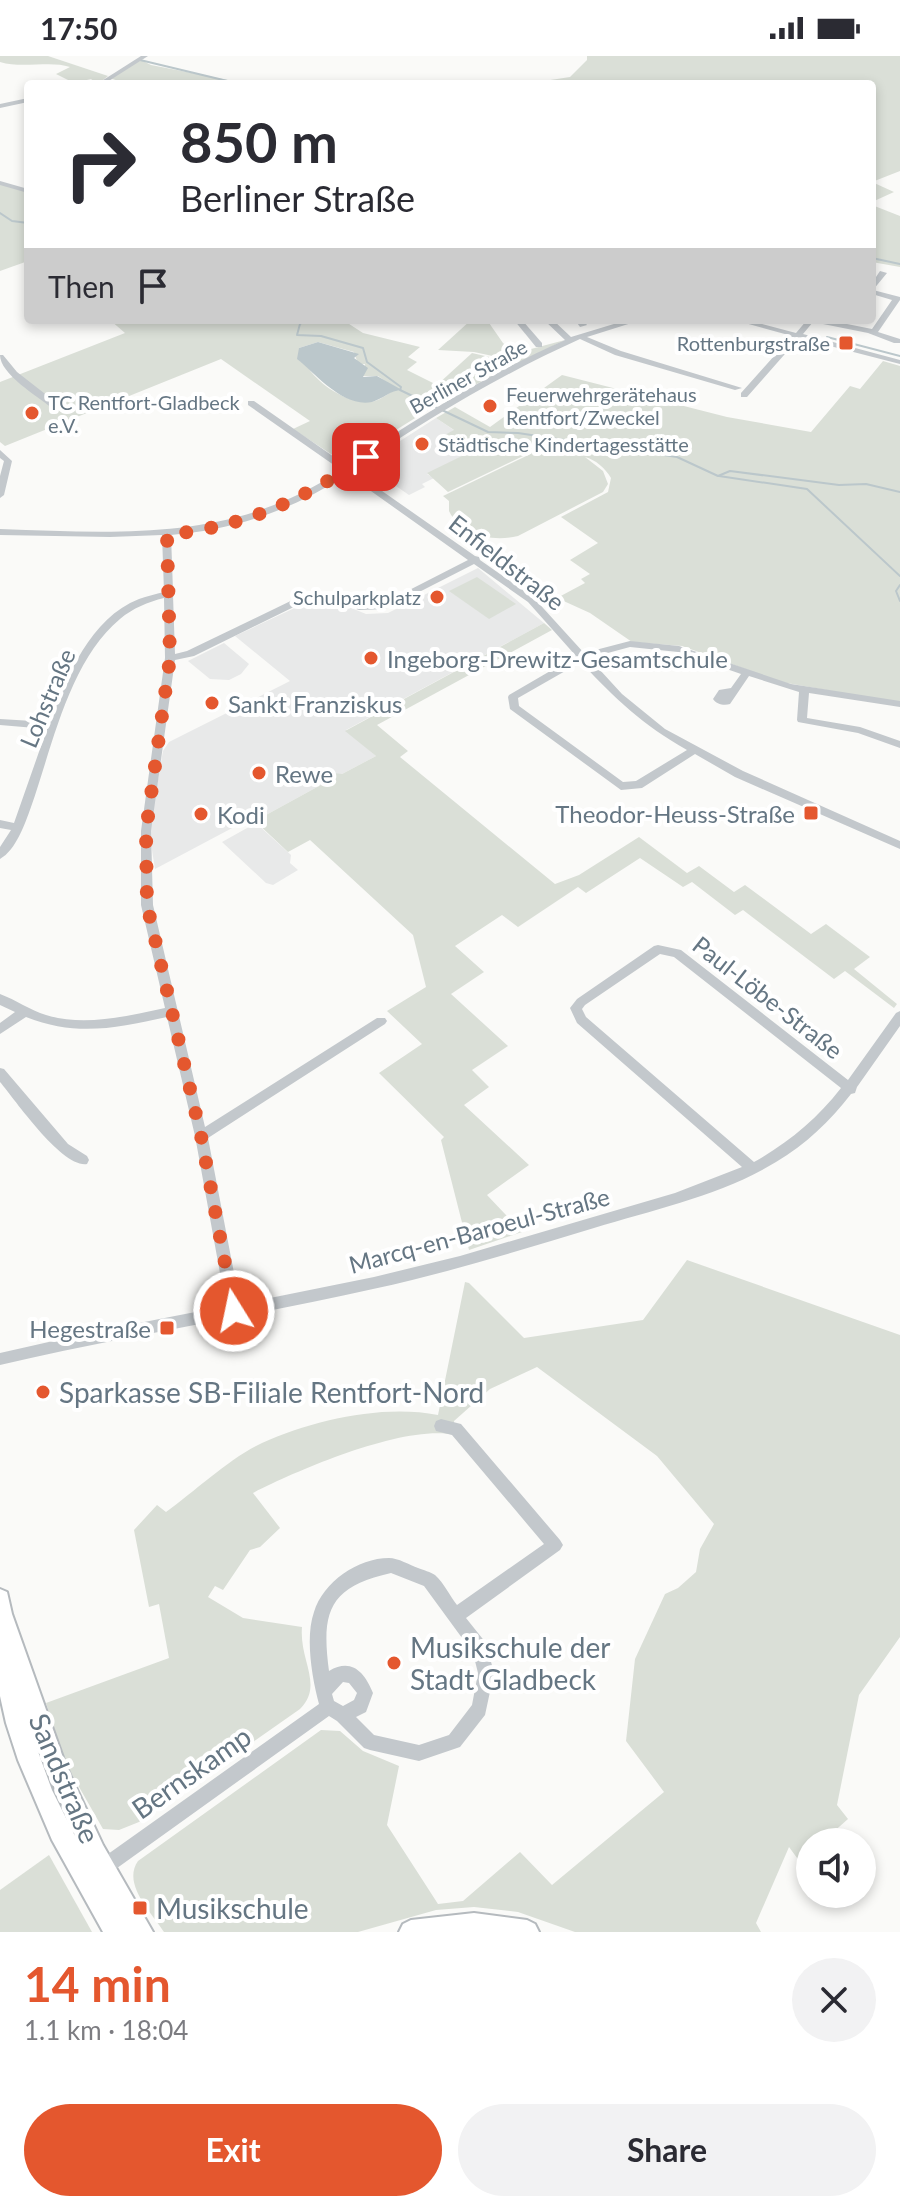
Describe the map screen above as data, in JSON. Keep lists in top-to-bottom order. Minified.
{"streets":{"main road":["Sandstraße"],"street":["Berliner Straße","Enfieldstraße","Lohstraße","Paul-Löbe-Straße","Marcq-en-Baroeul-Straße","Bernskamp"]},"crossings":[["Berliner Straße","Enfieldstraße"],["Paul-Löbe-Straße","Marcq-en-Baroeul-Straße"],["Bernskamp","Sandstraße"]],"places":{"transit":["Rottenburgstraße","Theodor-Heuss-Straße","Hegestraße","Musikschule"],"other":["Feuerwehrgerätehaus Rentfort/Zweckel","TC Rentfort-Gladbeck e.V.","Städtische Kindertagesstätte","Schulparkplatz","Ingeborg-Drewitz-Gesamtschule","Sankt Franziskus","Rewe","Kodi","Sparkasse SB-Filiale Rentfort-Nord","Musikschule der Stadt Gladbeck"]},"page":{"status":"17:50","turn":["850 m","Berliner Straße"],"then":"Then","heading":["14 min","1.1 km · 18:04"],"buttons":["Exit","Share"]}}
